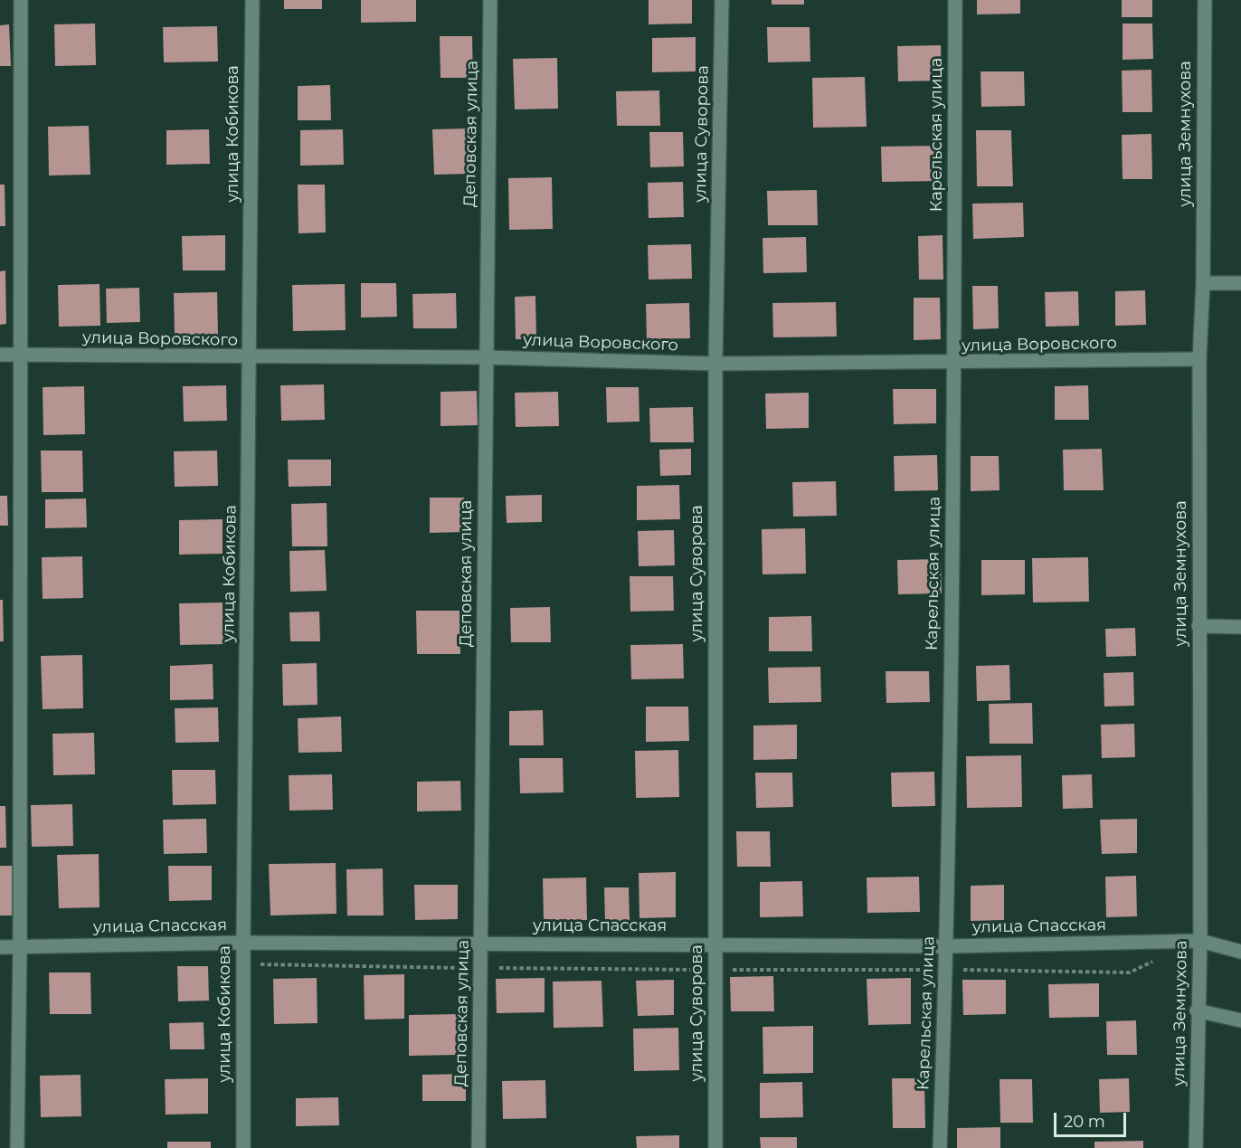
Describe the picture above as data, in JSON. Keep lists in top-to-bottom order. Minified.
{"streets":{"street":["улица Кобикова","Деповская улица","улица Суворова","улица Земнухова","Карельская улица","улица Воровского","улица Спасская"]},"crossings":[["улица Кобикова","улица Воровского"],["улица Кобикова","улица Спасская"],["Деповская улица","улица Воровского"],["Деповская улица","улица Спасская"],["улица Суворова","улица Воровского"],["улица Суворова","улица Спасская"],["улица Земнухова","улица Воровского"],["улица Земнухова","улица Спасская"],["Карельская улица","улица Воровского"],["Карельская улица","улица Спасская"]],"scale_bar":"20 m"}
